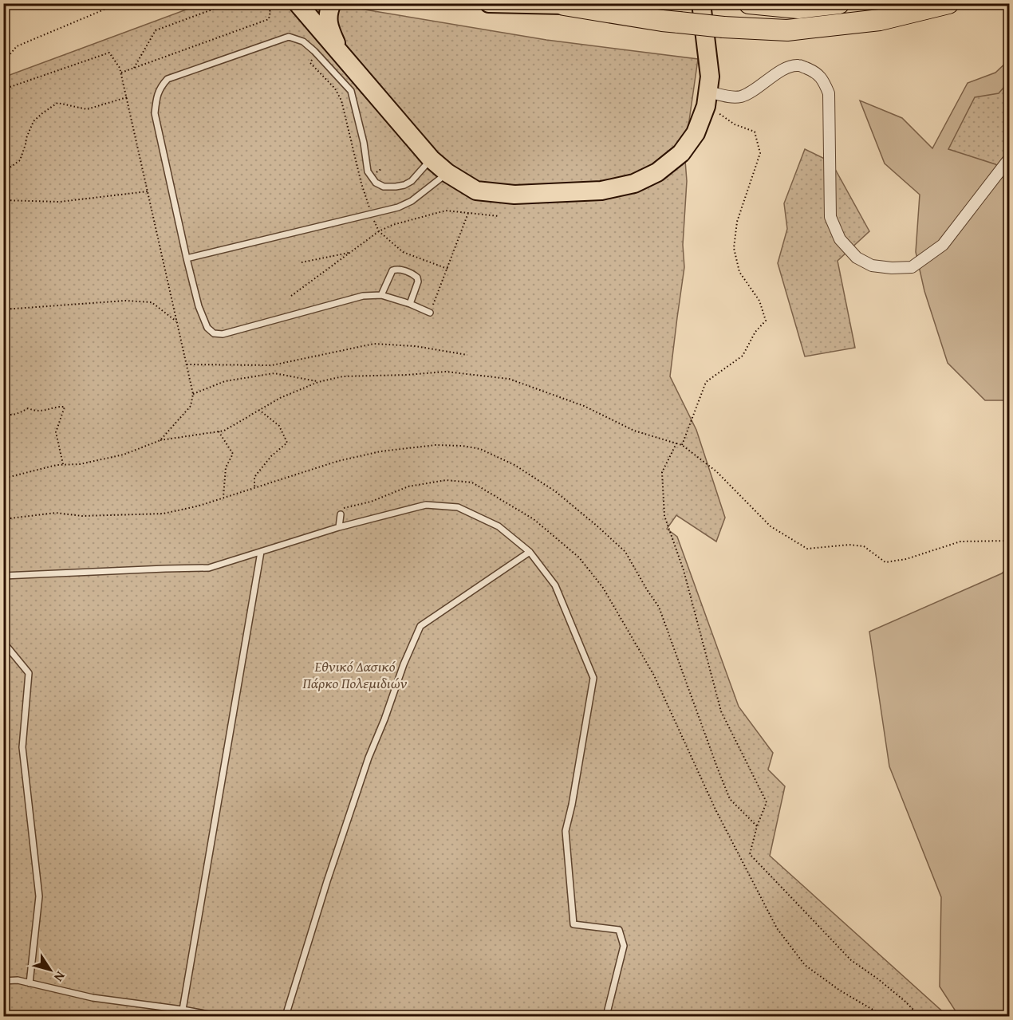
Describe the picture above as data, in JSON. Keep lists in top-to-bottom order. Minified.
{"parks":["Εθνικό Δασικό Πάρκο Πολεμιδιών"],"north":"bottom right"}
